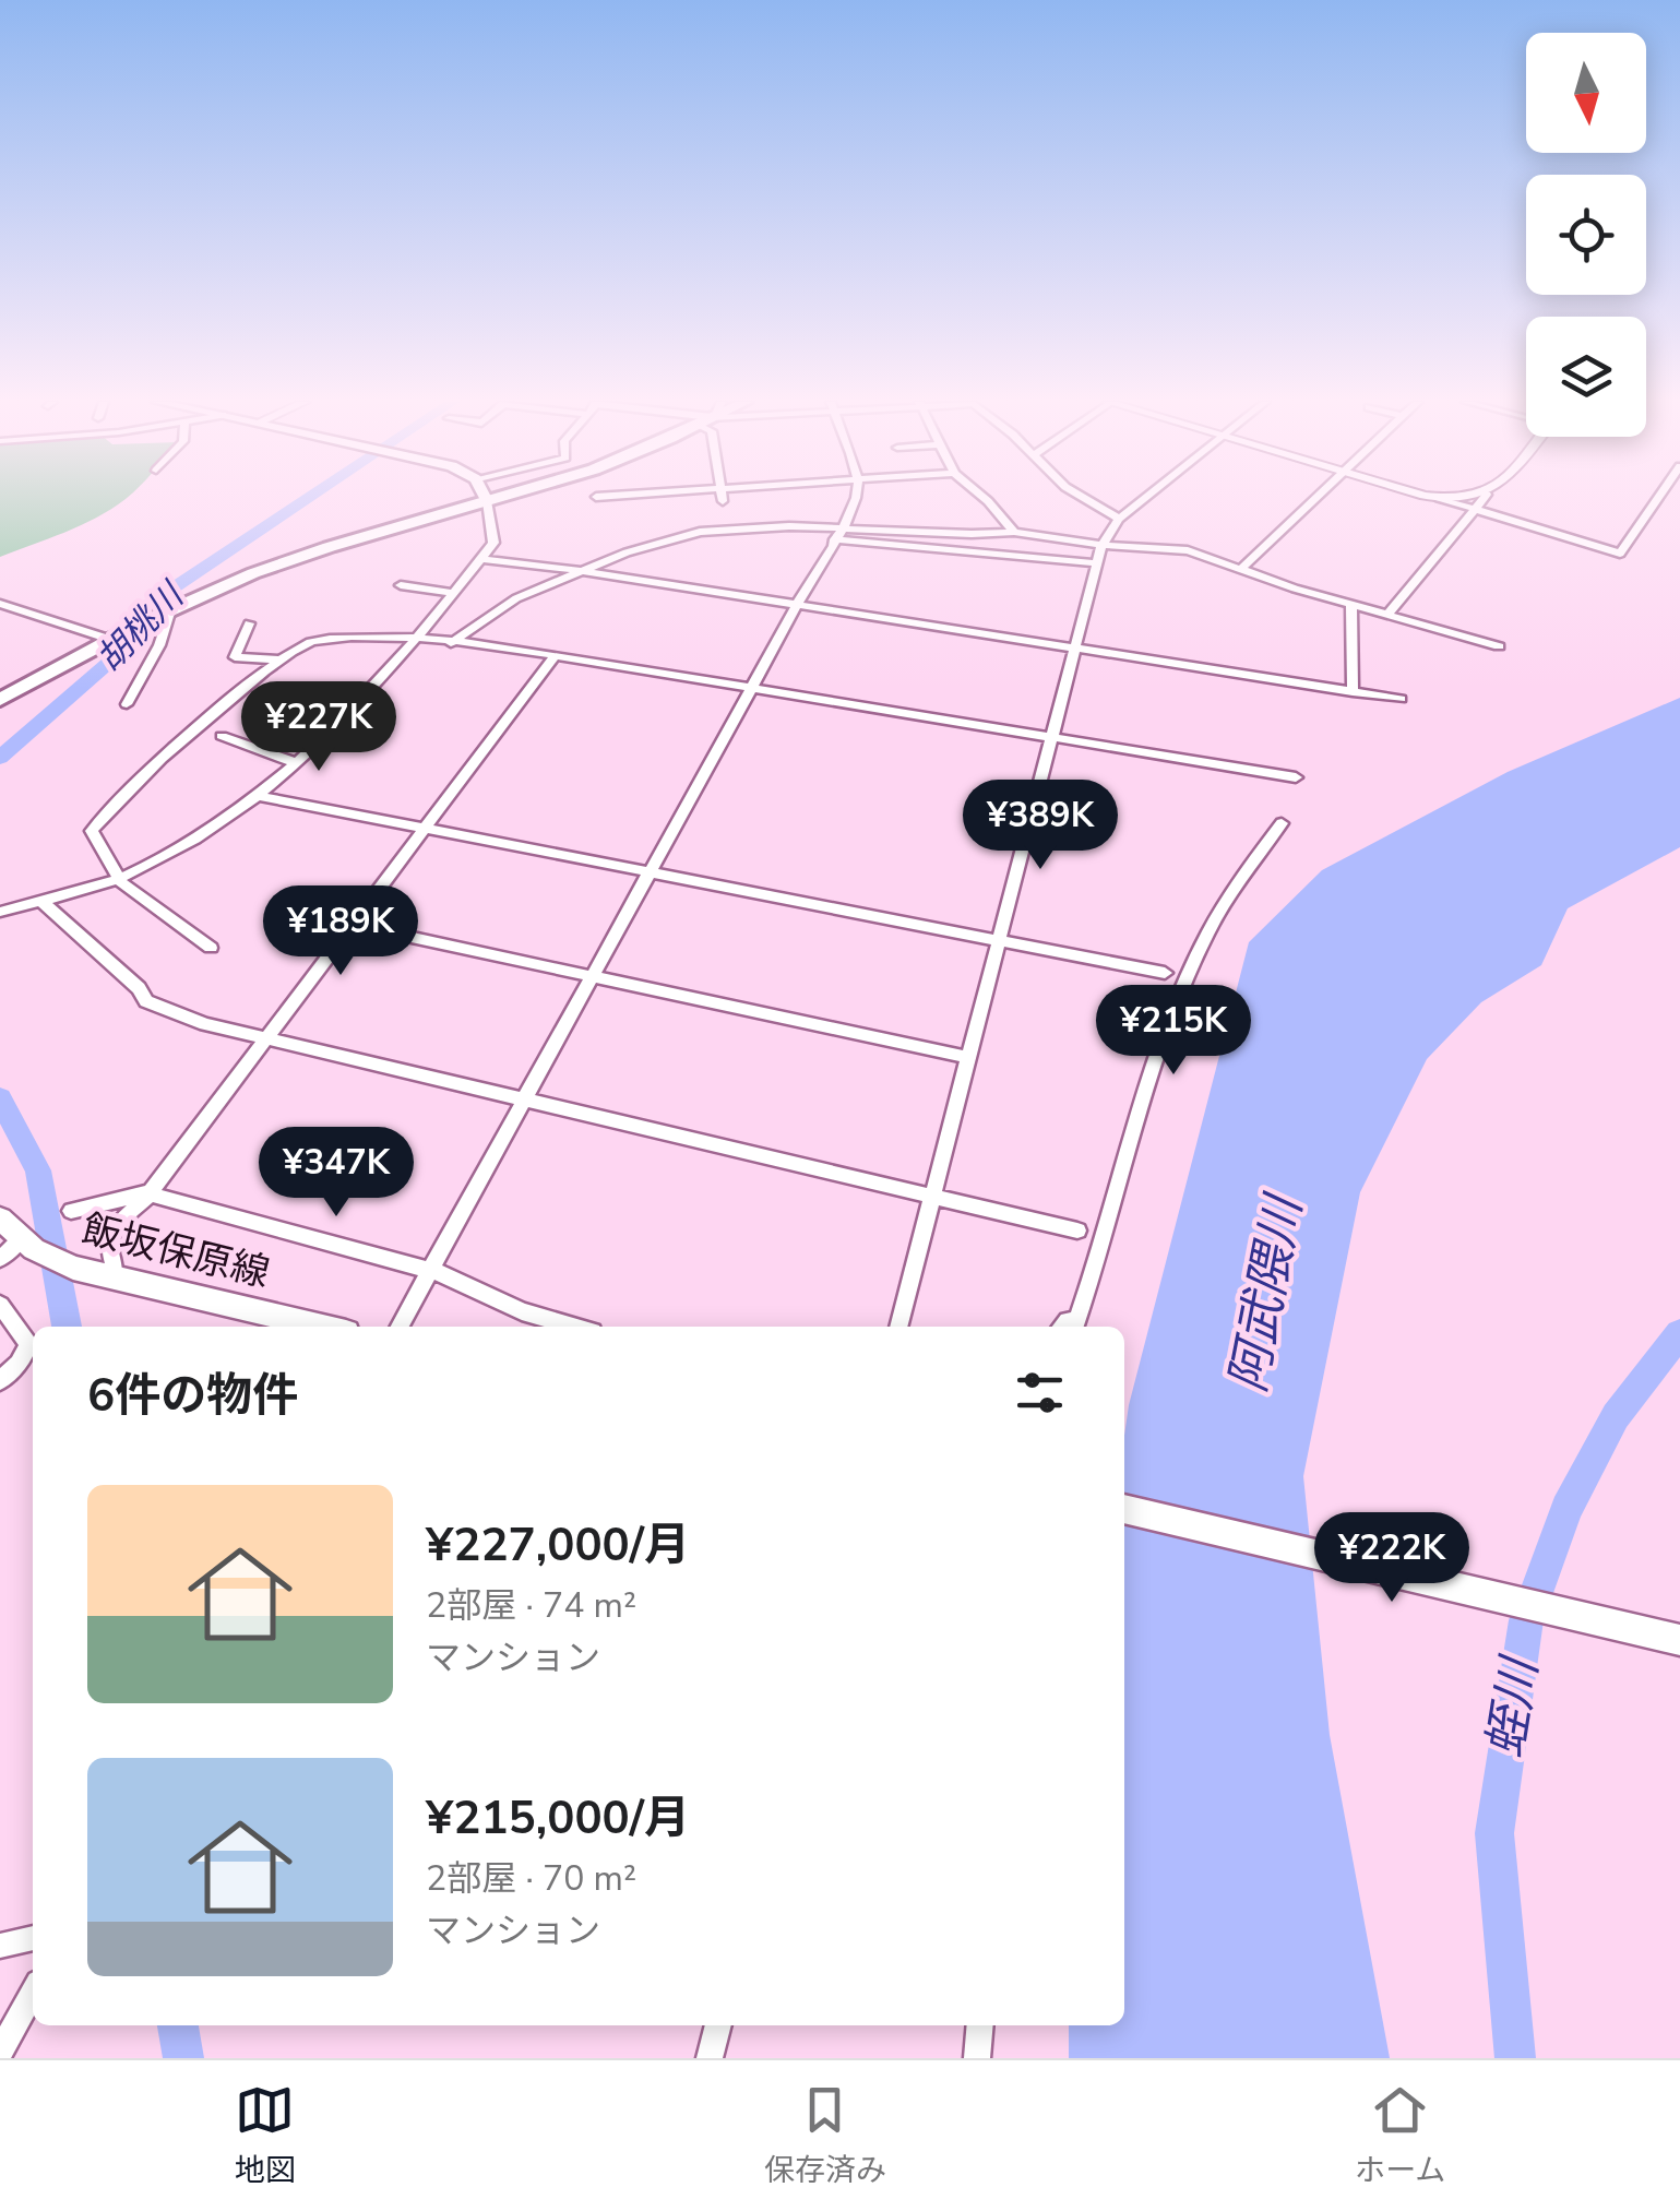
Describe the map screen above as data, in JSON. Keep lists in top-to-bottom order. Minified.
{"streets":{"main road":["飯坂保原線"]},"water":["胡桃川","阿武隈川","蛭川"],"north":"bottom","page":{"price":["¥227K","¥389K","¥189K","¥215K","¥347K","¥222K"],"heading":"6件の物件","list":[{"name":"¥227,000/月","note":"2部屋 · 74 m² · マンション"},{"name":"¥215,000/月","note":"2部屋 · 70 m² · マンション"}],"tabs":["地図","保存済み","ホーム"]}}
